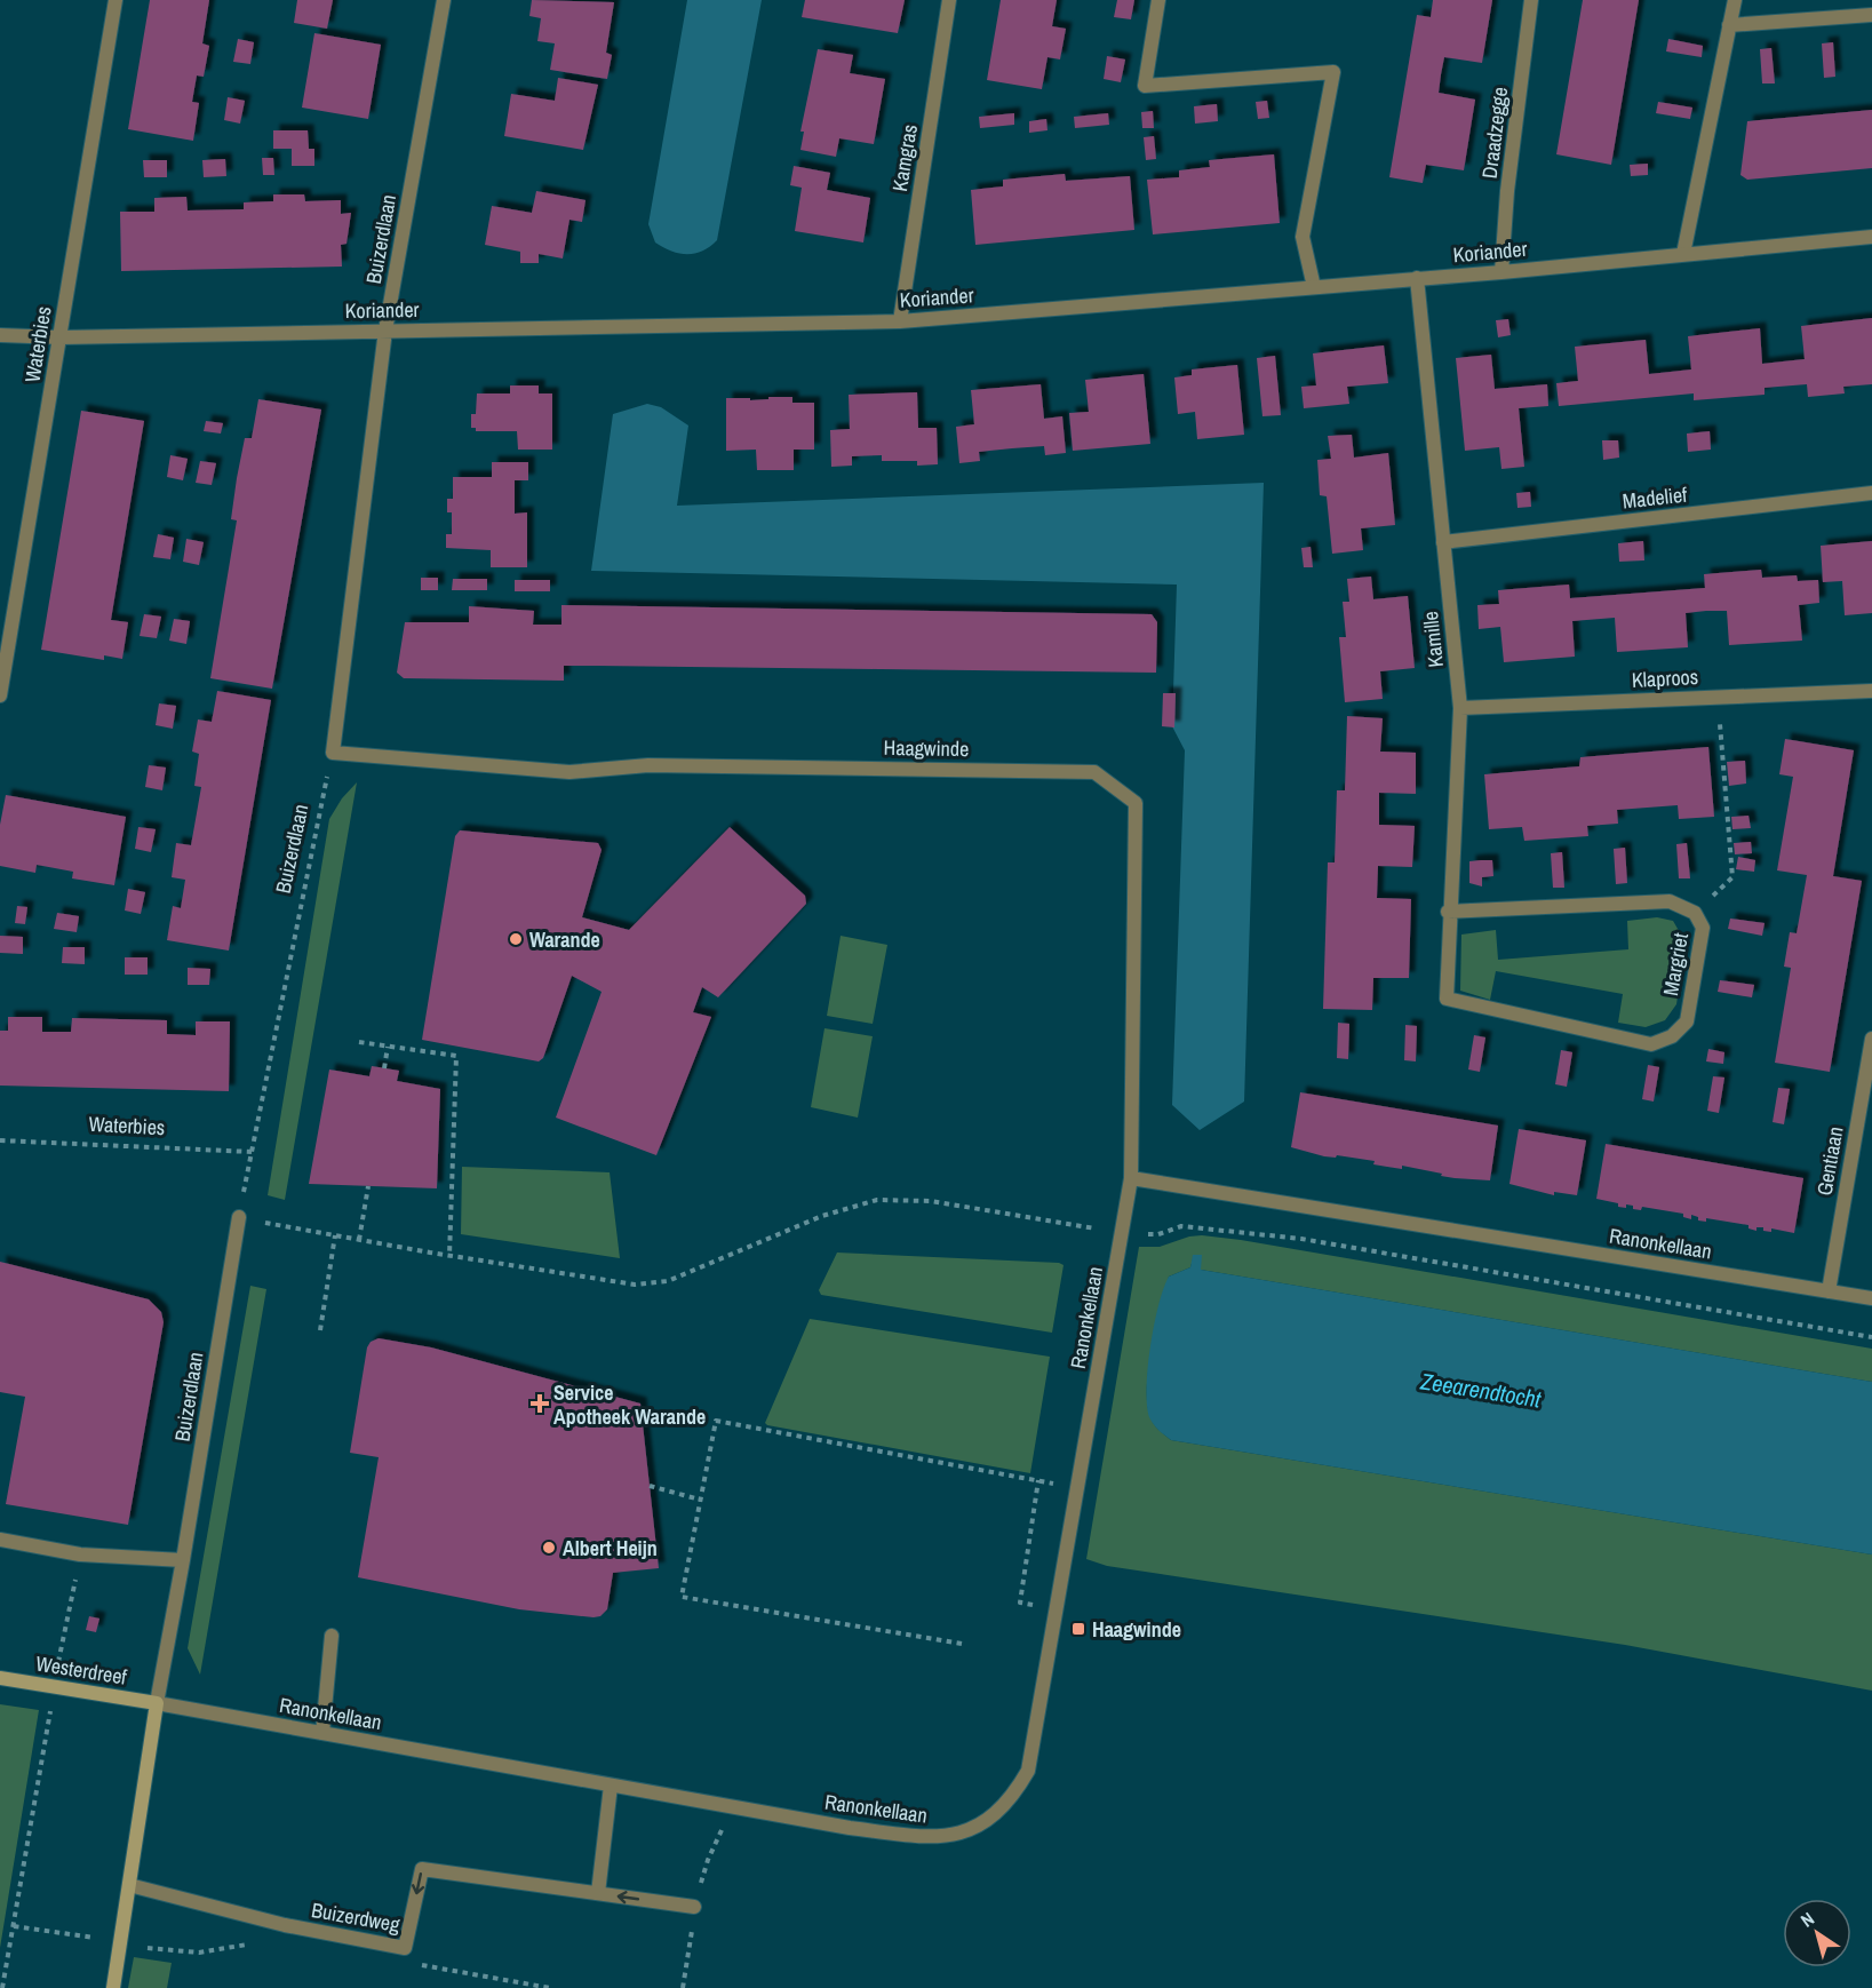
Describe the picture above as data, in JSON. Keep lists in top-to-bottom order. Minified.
{"streets":{"street":["Draadzegge","Kamgras","Buizerdlaan","Koriander","Waterbies","Madelief","Kamille","Klaproos","Haagwinde","Margriet","Gentiaan","Ranonkellaan","Westerdreef","Buizerdweg"]},"crossings":[["Draadzegge","Koriander"],["Kamgras","Koriander"],["Buizerdlaan","Koriander"],["Buizerdlaan","Waterbies"],["Buizerdlaan","Haagwinde"],["Buizerdlaan","Ranonkellaan"],["Buizerdlaan","Westerdreef"],["Koriander","Waterbies"],["Koriander","Kamille"],["Madelief","Kamille"],["Kamille","Klaproos"],["Kamille","Margriet"],["Haagwinde","Ranonkellaan"],["Gentiaan","Ranonkellaan"],["Ranonkellaan","Westerdreef"]],"one_way":["Buizerdweg"],"water":["Zeearendtocht"],"places":{"other":["Warande","Albert Heijn"],"health":["Service Apotheek Warande"],"transit":["Haagwinde"]},"north":"top left"}
